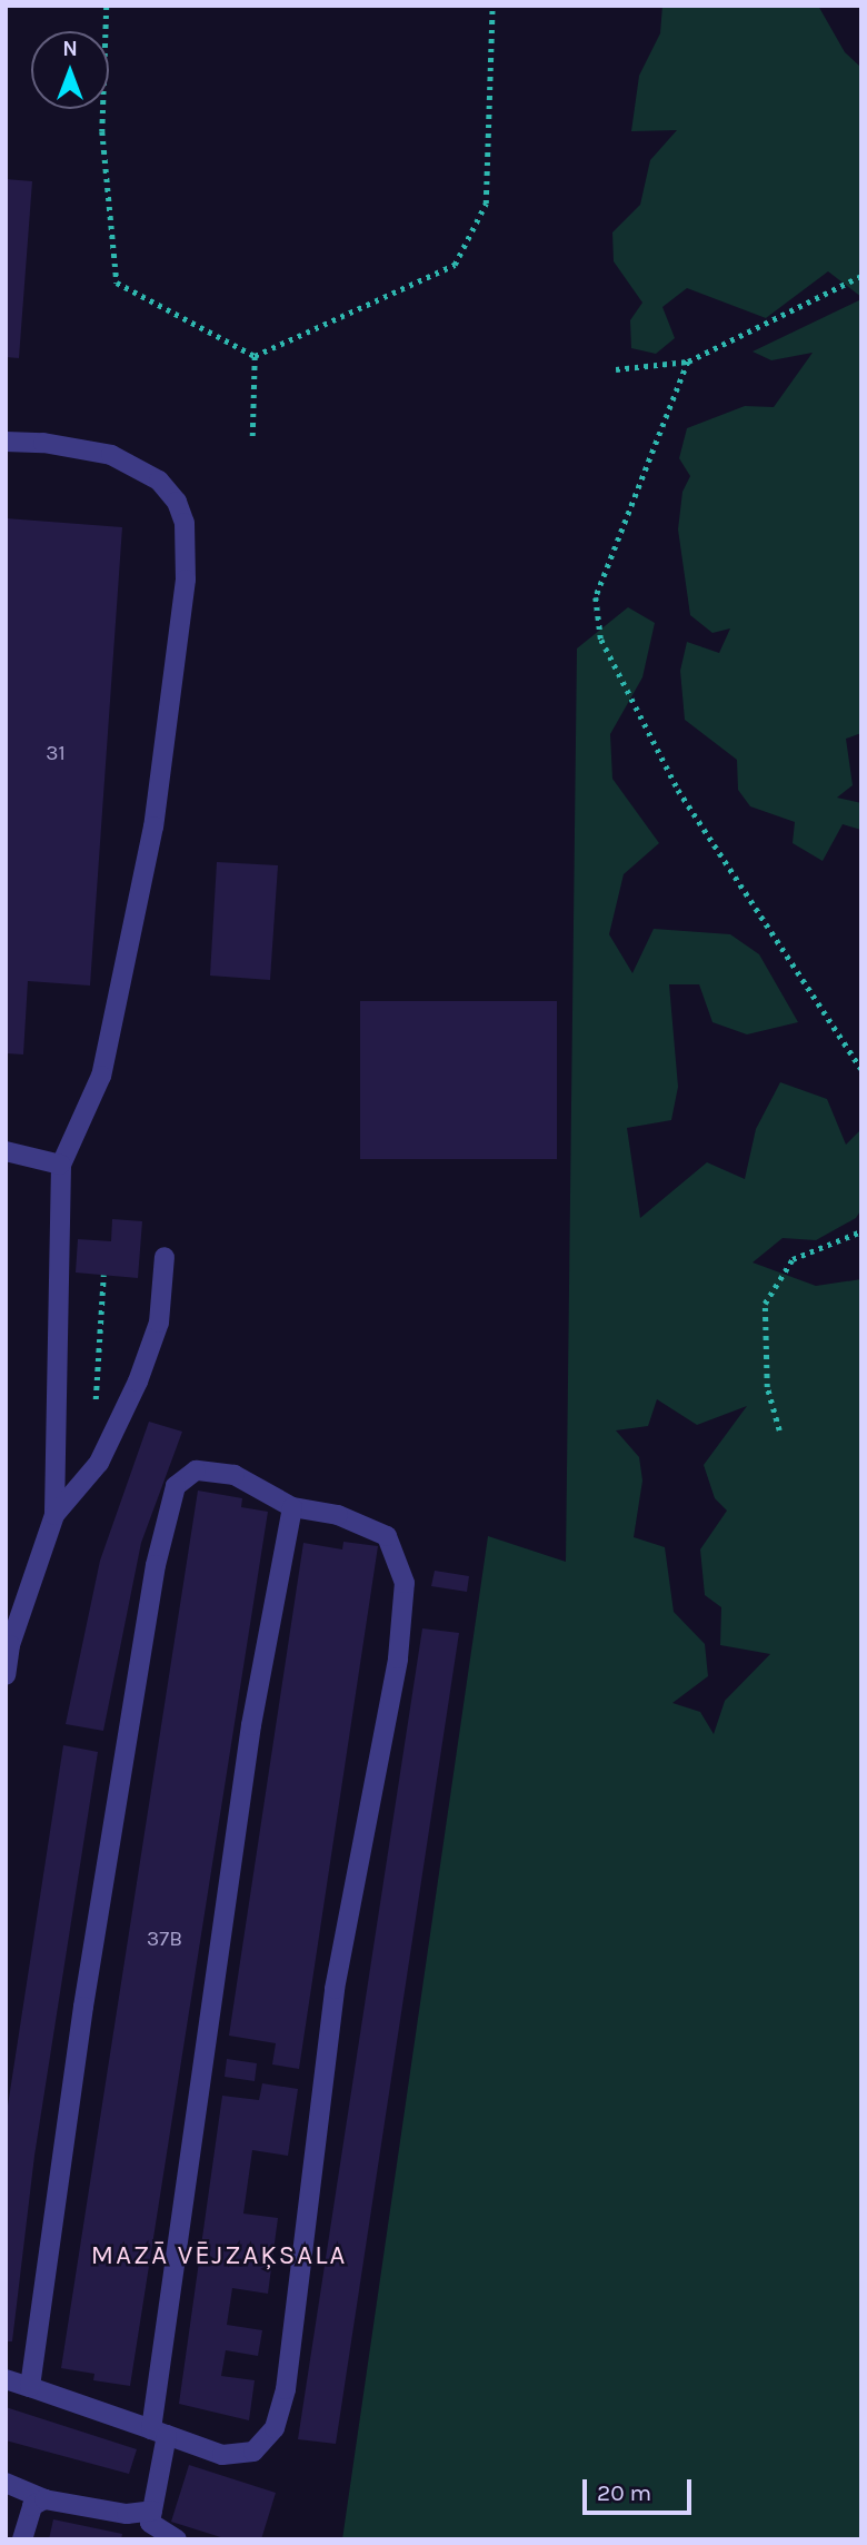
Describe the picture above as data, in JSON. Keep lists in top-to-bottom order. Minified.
{"districts":["MAZĀ VĒJZAĶSALA"],"house_numbers":["31","37B"],"scale_bar":"20 m","north":"top"}
